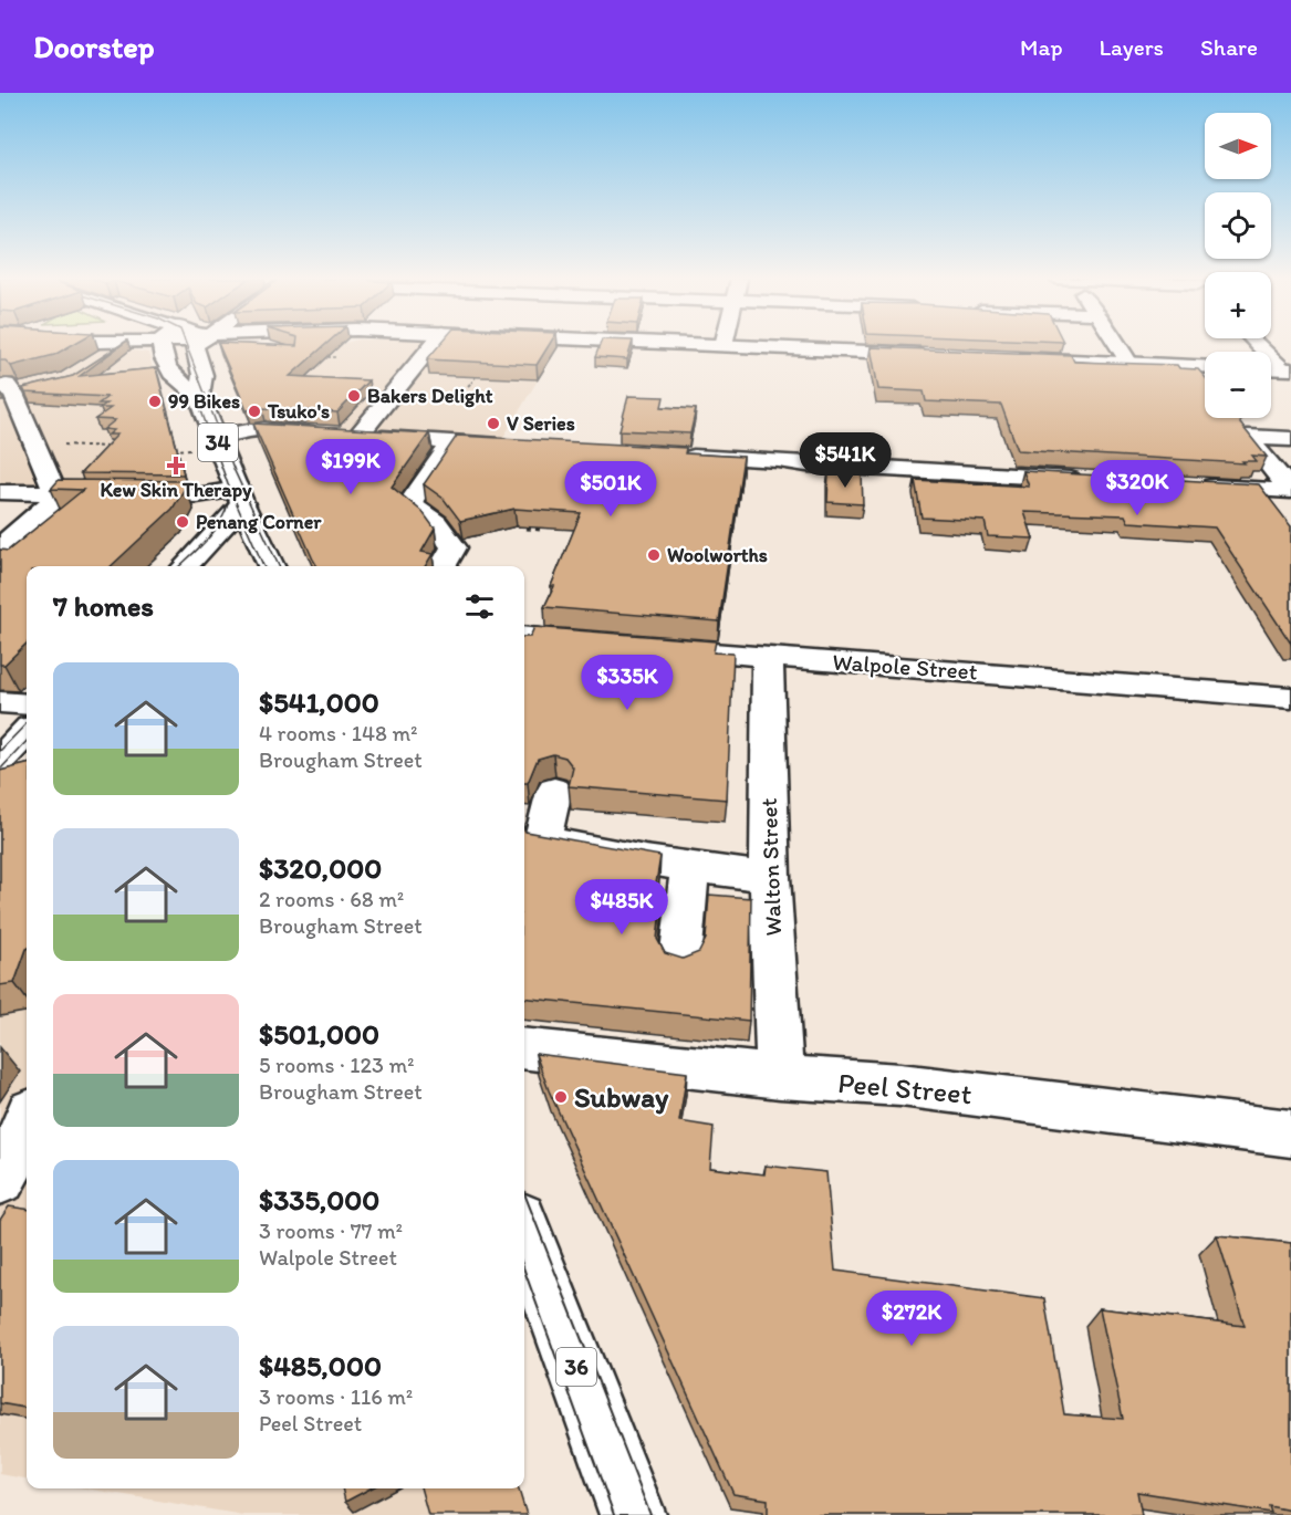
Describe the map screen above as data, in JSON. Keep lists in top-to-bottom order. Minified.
{"streets":{"main road":["34","Walpole Street","Walton Street","Peel Street","36"]},"crossings":[["Walpole Street","Walton Street"],["Walton Street","Peel Street"]],"places":{"other":["Bakers Delight","99 Bikes","Tsuko's","V Series","Penang Corner","Woolworths","Subway"],"health":["Kew Skin Therapy"]},"north":"right","page":{"header":"Doorstep","nav":["Map","Layers","Share"],"map_buttons":["+","−"],"price":["$541K","$199K","$320K","$501K","$335K","$485K","$272K"],"heading":"7 homes","list":[{"name":"$541,000","note":"4 rooms · 148 m² · Brougham Street"},{"name":"$320,000","note":"2 rooms · 68 m² · Brougham Street"},{"name":"$501,000","note":"5 rooms · 123 m² · Brougham Street"},{"name":"$335,000","note":"3 rooms · 77 m² · Walpole Street"},{"name":"$485,000","note":"3 rooms · 116 m² · Peel Street"}]}}
